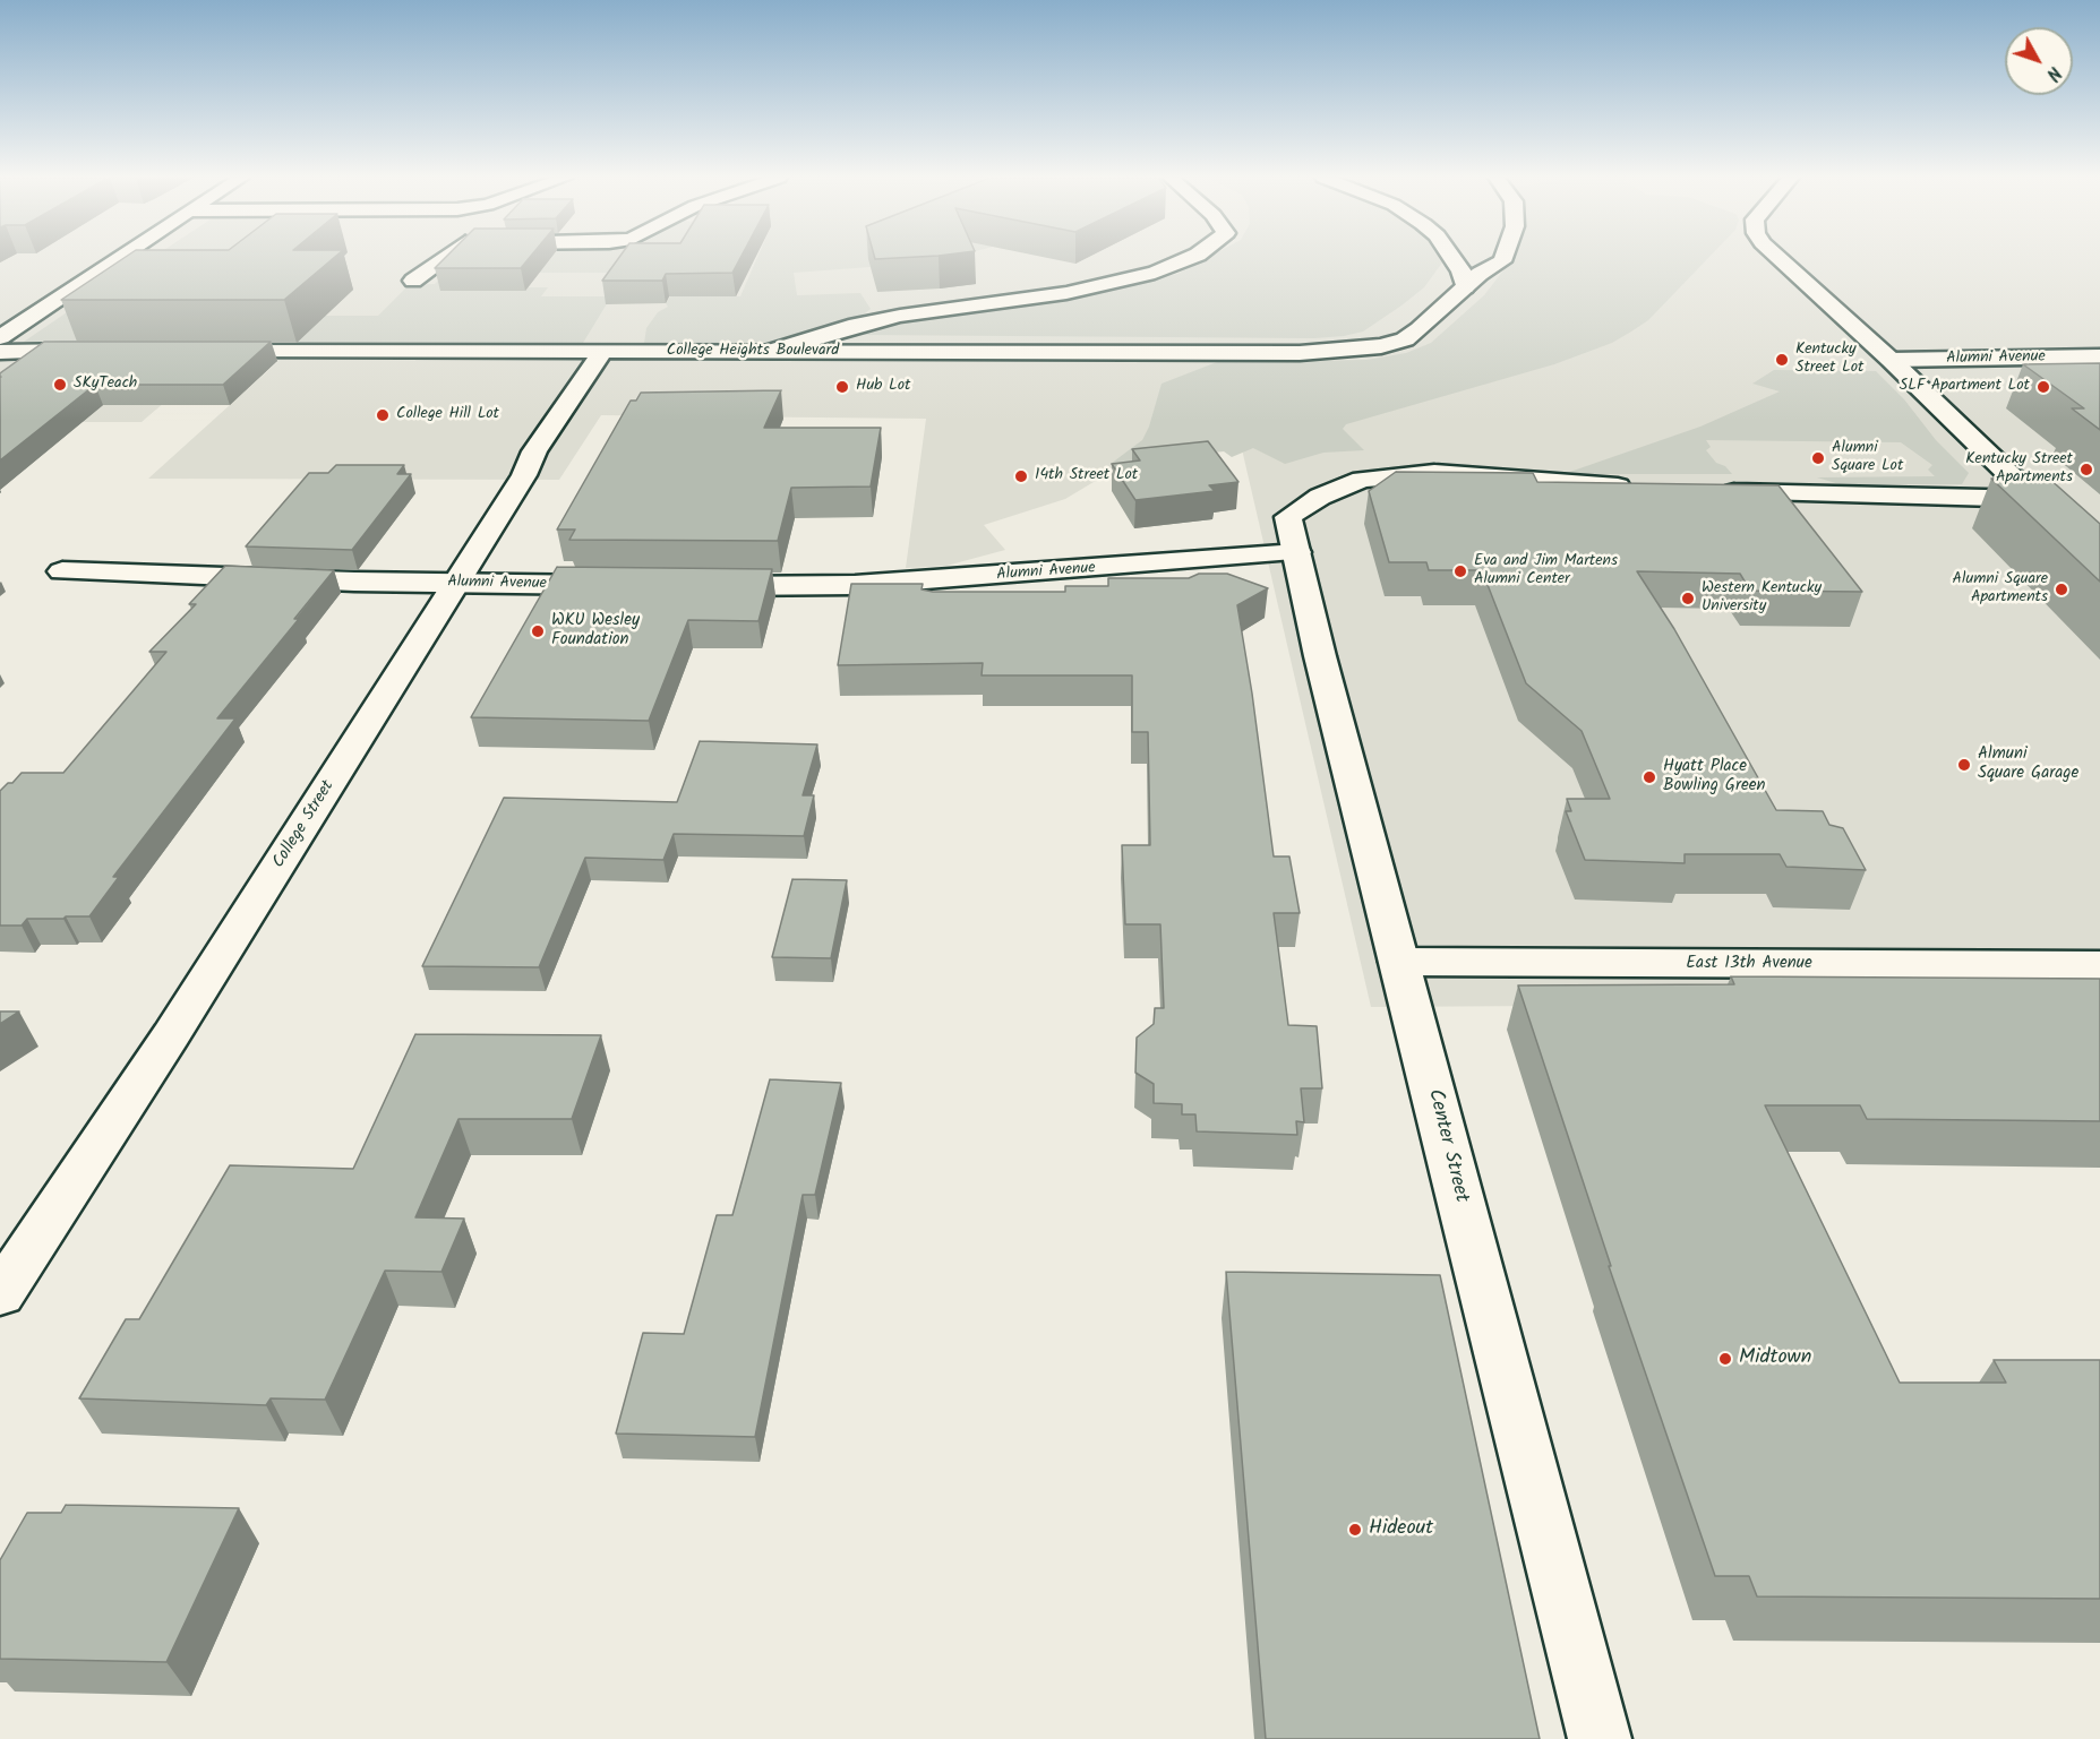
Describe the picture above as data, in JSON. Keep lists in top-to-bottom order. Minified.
{"streets":{"street":["College Heights Boulevard","Alumni Avenue","College Street","East 13th Avenue","Center Street"]},"crossings":[["College Heights Boulevard","College Street"],["Alumni Avenue","College Street"],["Alumni Avenue","Center Street"],["East 13th Avenue","Center Street"]],"places":["Kentucky Street Lot","SKyTeach","Hub Lot","SLF Apartment Lot","College Hill Lot","Alumni Square Lot","Kentucky Street Apartments","14th Street Lot","Eva and Jim Martens Alumni Center","Alumni Square Apartments","Western Kentucky University","WKU Wesley Foundation","Almuni Square Garage","Hyatt Place Bowling Green","Midtown","Hideout"],"north":"bottom right"}
